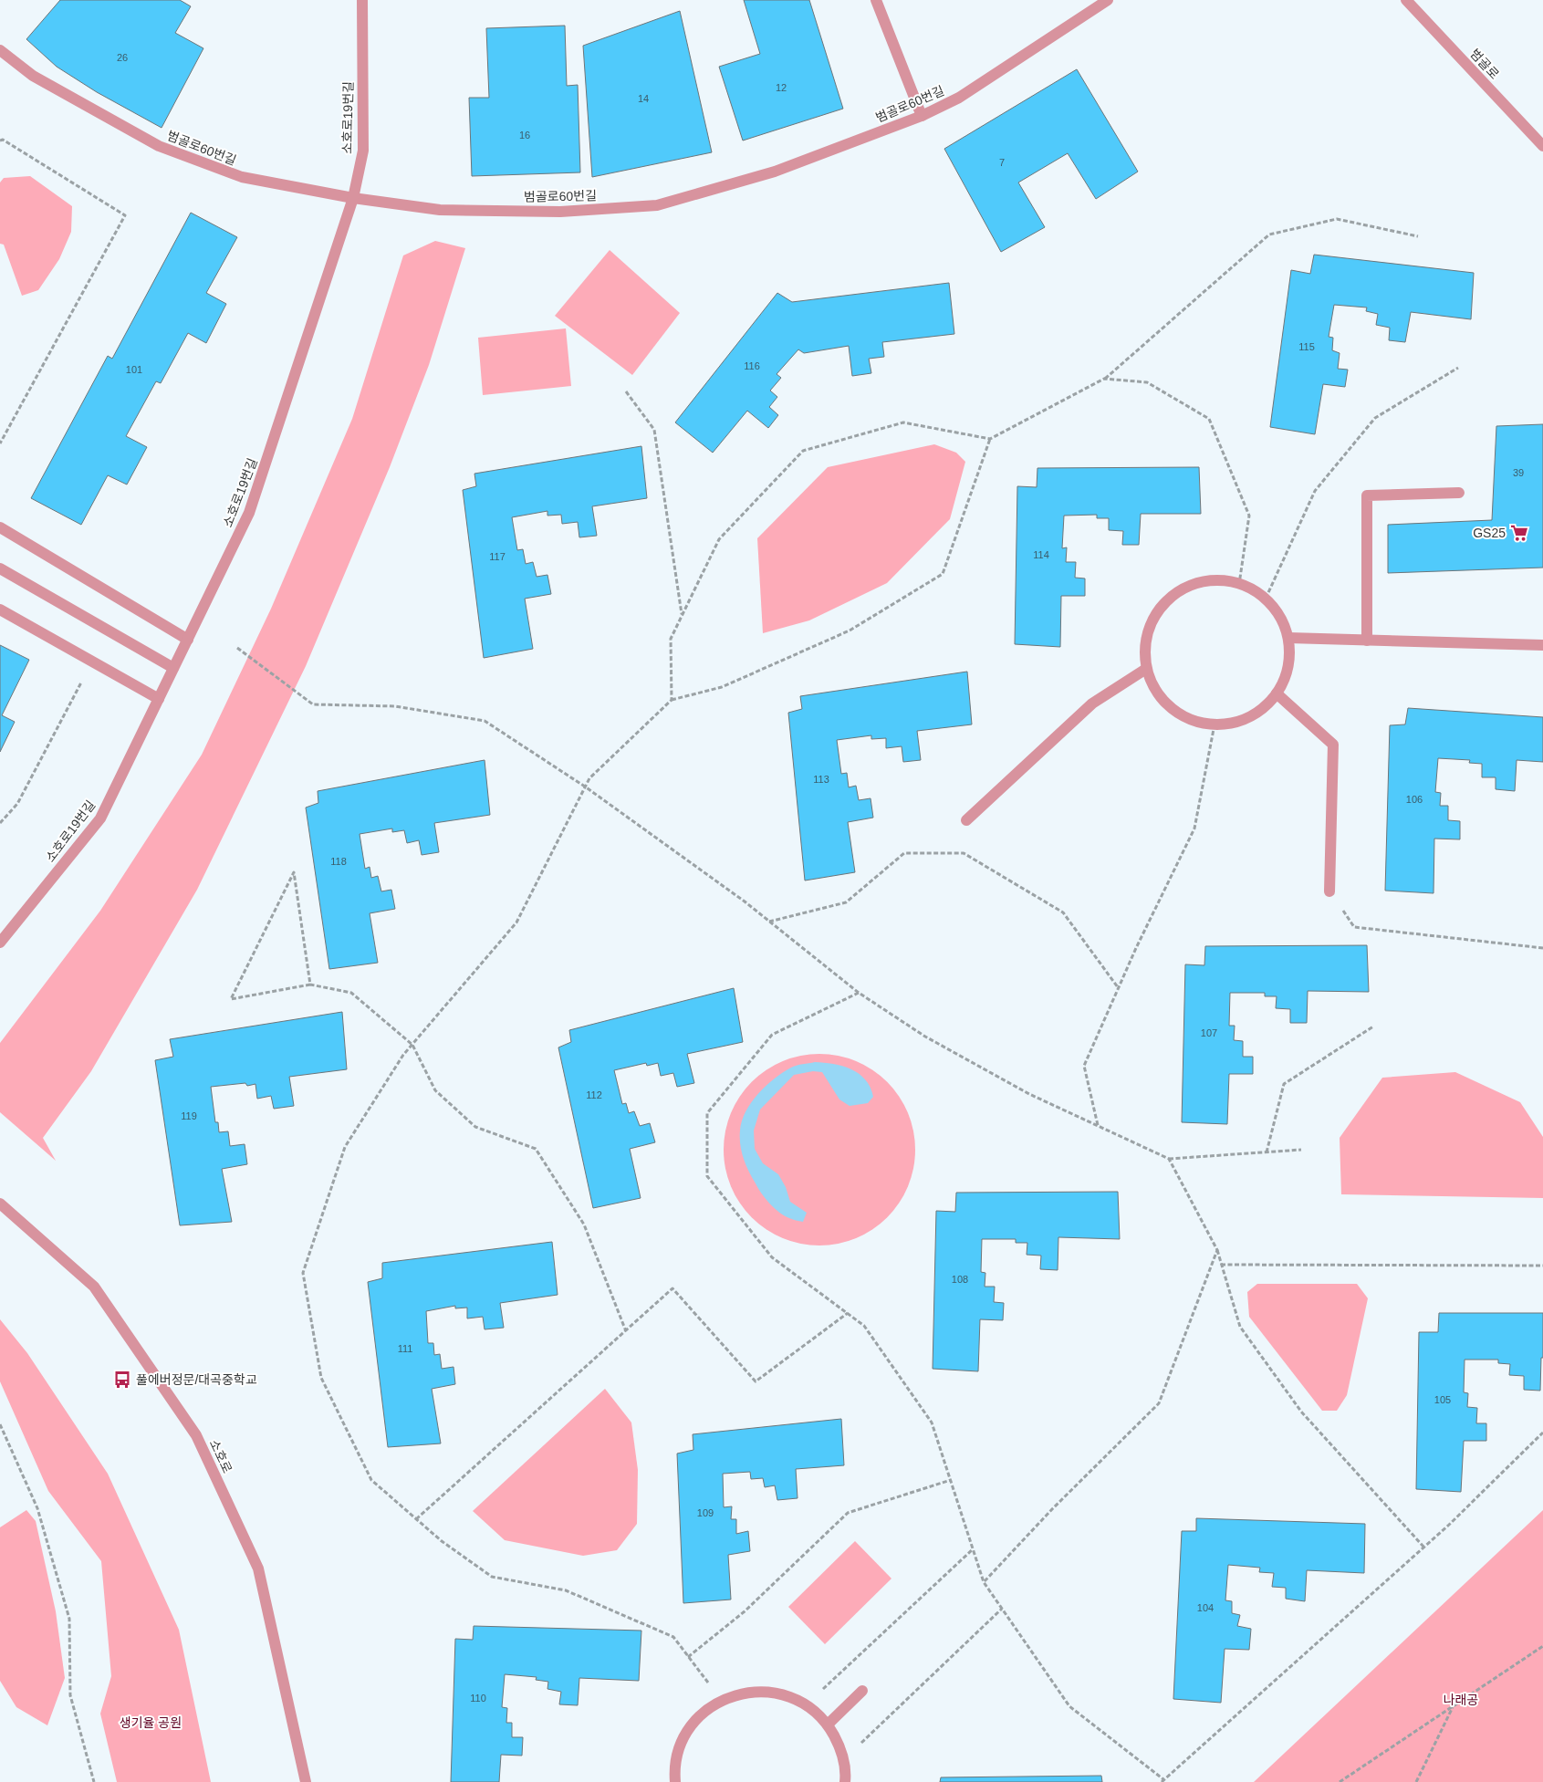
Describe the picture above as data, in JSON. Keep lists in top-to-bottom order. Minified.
{"streets":{"street":["범골로","범골로60번길","소호로19번길","소호로"]},"crossings":[["범골로60번길","소호로19번길"]],"parks":["나래공","생기율 공원"],"places":{"supermarket":["GS25"],"bus stop":["풀에버정문/대곡중학교"]},"house_numbers":["26","12","14","16","7","115","116","101","39","114","117","113","106","118","107","112","119","108","111","105","109","104","110"]}
